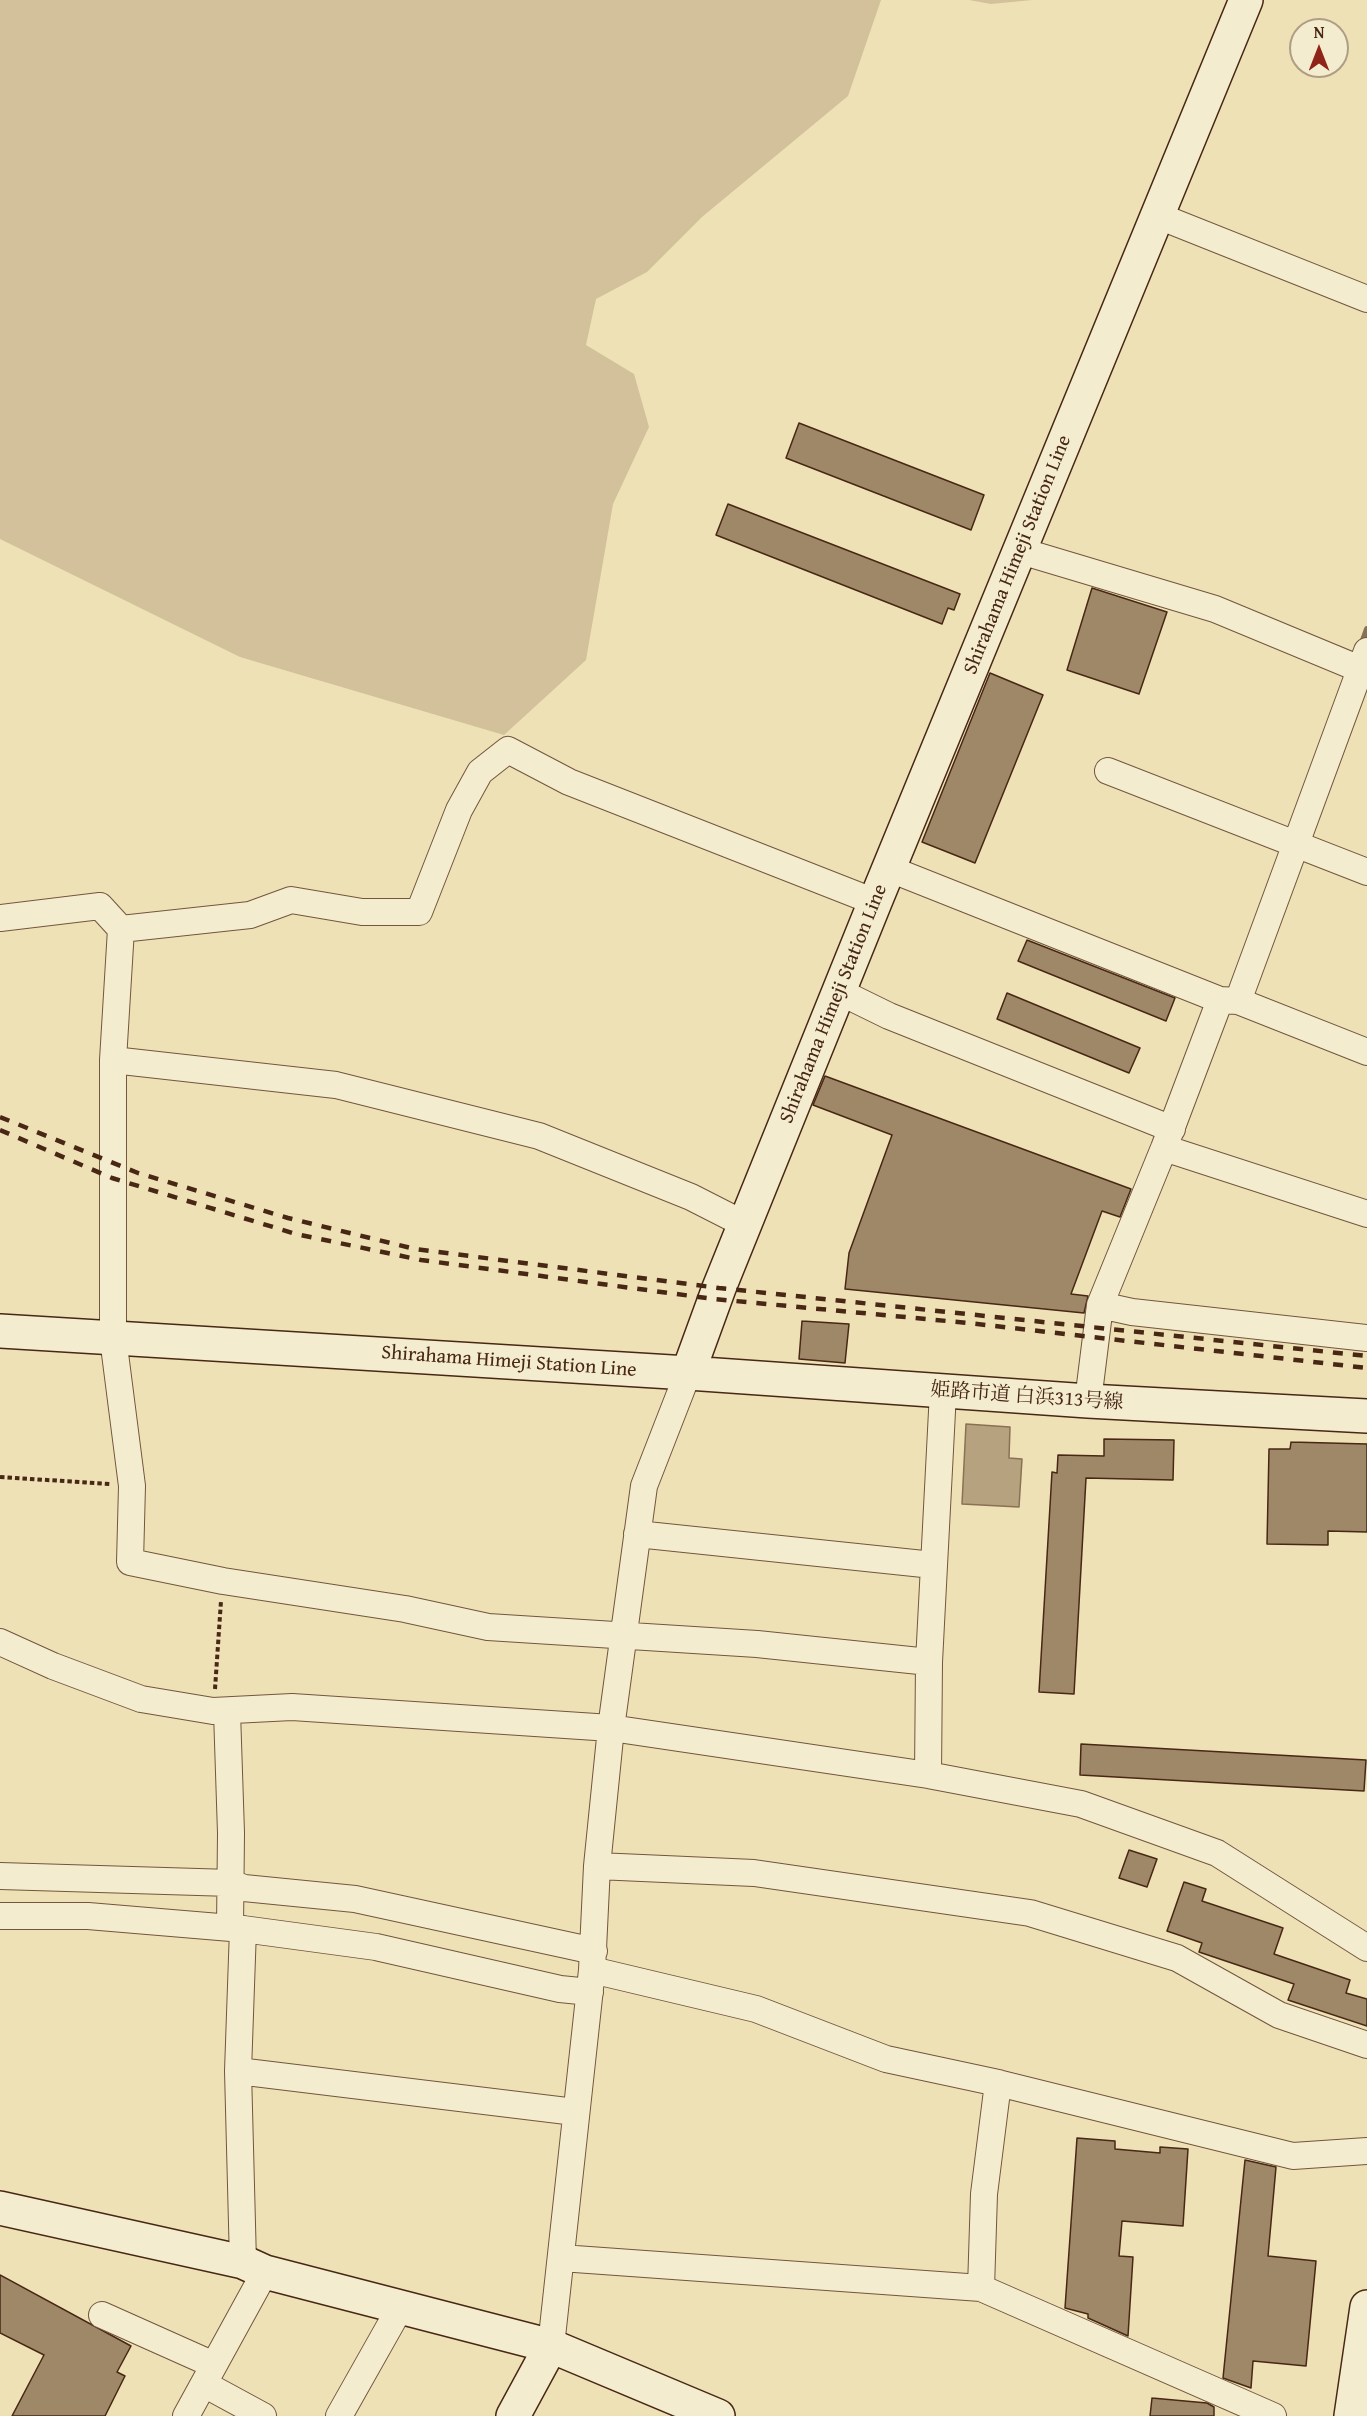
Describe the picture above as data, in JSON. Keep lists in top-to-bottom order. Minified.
{"streets":{"main road":["Shirahama Himeji Station Line","姫路市道 白浜313号線"]},"crossings":[["Shirahama Himeji Station Line","姫路市道 白浜313号線"]],"north":"top"}
